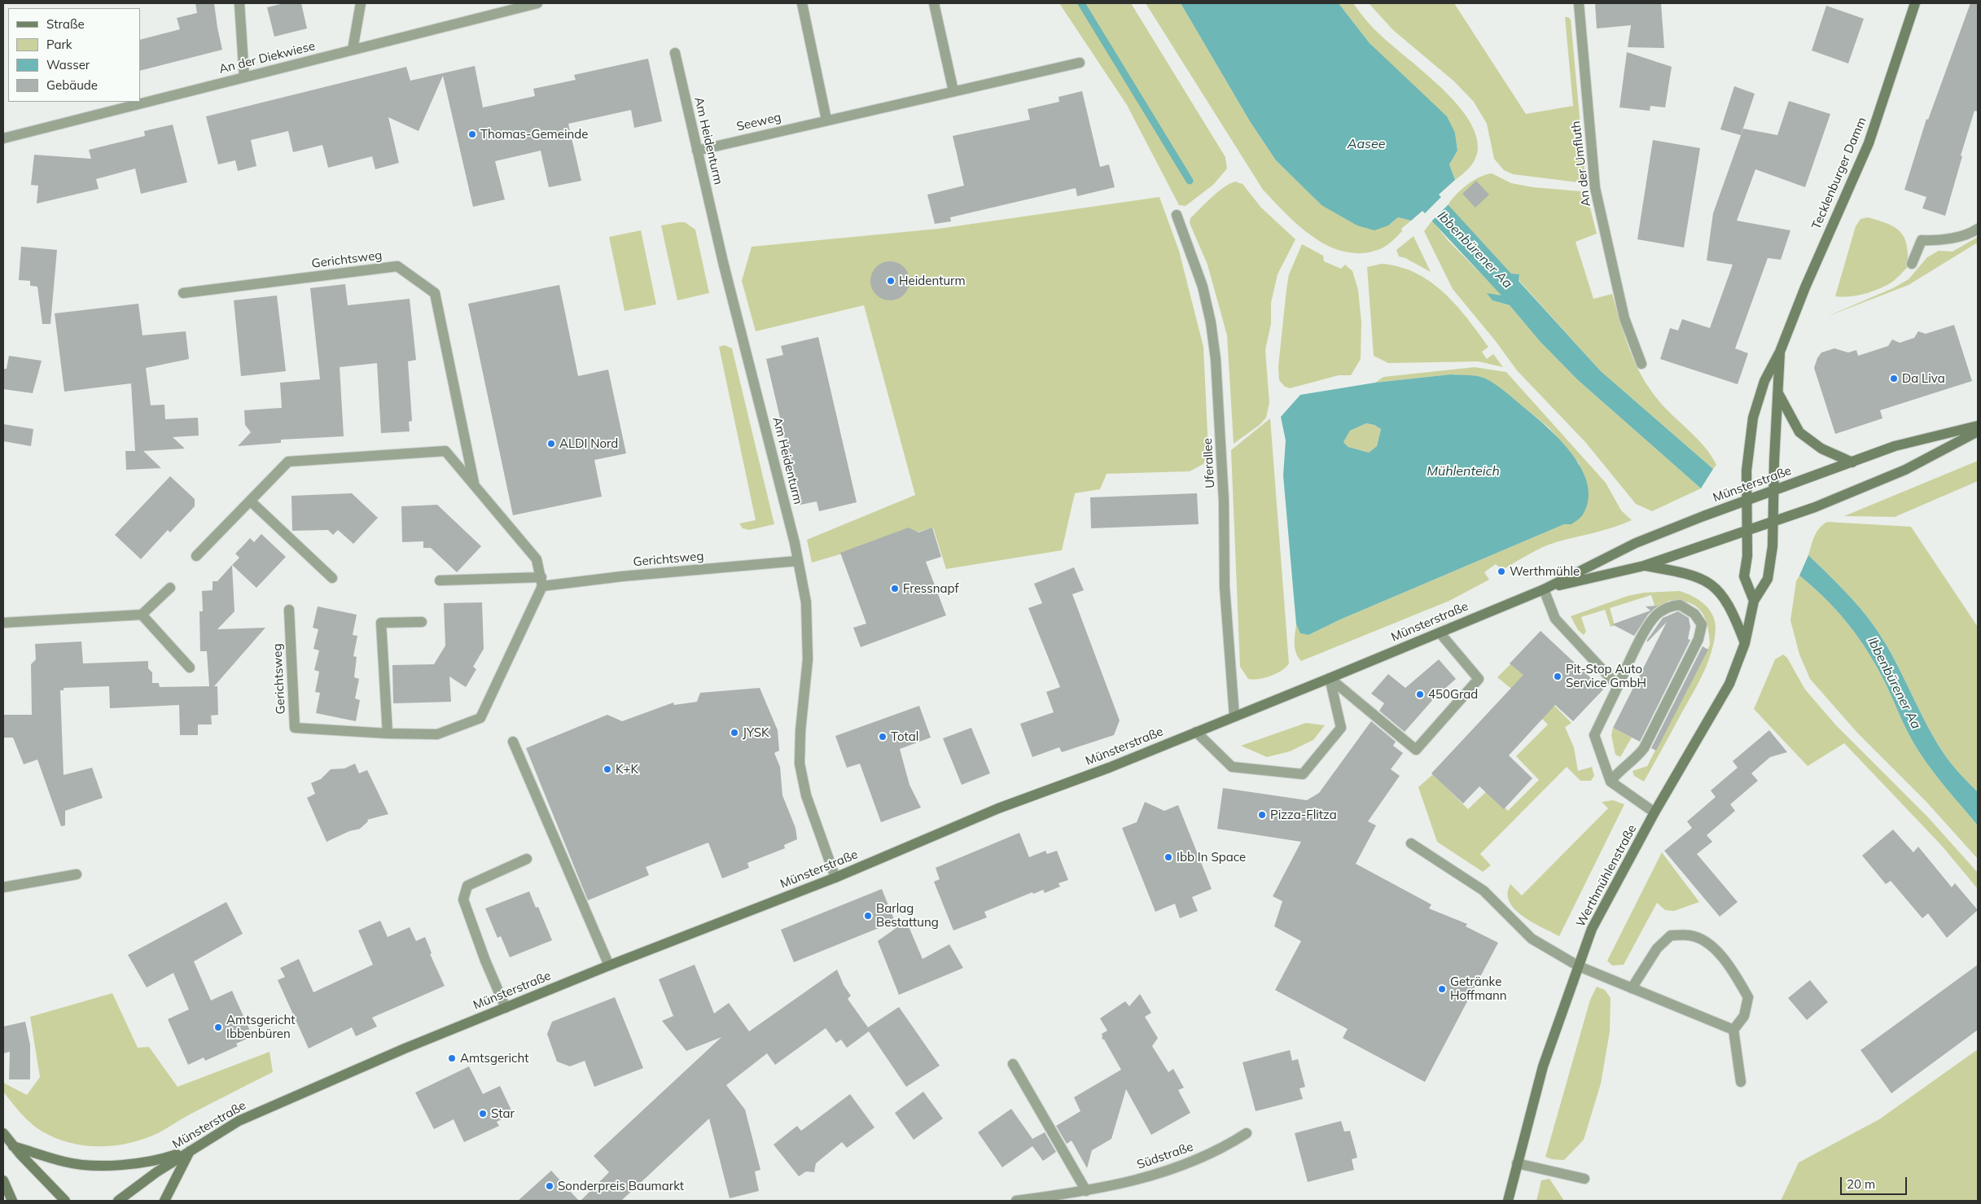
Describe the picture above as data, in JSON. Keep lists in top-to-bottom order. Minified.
{"streets":{"main road":["Tecklenburger Damm","Münsterstraße","Werthmühlenstraße"],"street":["An der Diekwiese","Seeweg","Am Heidenturm","An der Umfluth","Gerichtsweg","Uferallee","Südstraße"]},"crossings":[["Seeweg","Am Heidenturm"],["Am Heidenturm","Gerichtsweg"],["Am Heidenturm","Münsterstraße"],["Tecklenburger Damm","Münsterstraße"],["Tecklenburger Damm","Werthmühlenstraße"],["Uferallee","Münsterstraße"],["Münsterstraße","Werthmühlenstraße"]],"water":["Aasee","Ibbenbürener Aa","Mühlenteich"],"places":["Thomas-Gemeinde","Heidenturm","Da Liva","ALDI Nord","Werthmühle","Fressnapf","Pit-Stop Auto Service GmbH","450Grad","JYSK","Total","K+K","Pizza-Flitza","Ibb In Space","Barlag Bestattung","Getränke Hoffmann","Amtsgericht Ibbenbüren","Amtsgericht","Star","Sonderpreis Baumarkt"],"legend":["Straße","Park","Wasser","Gebäude"],"scale_bar":"20 m"}
